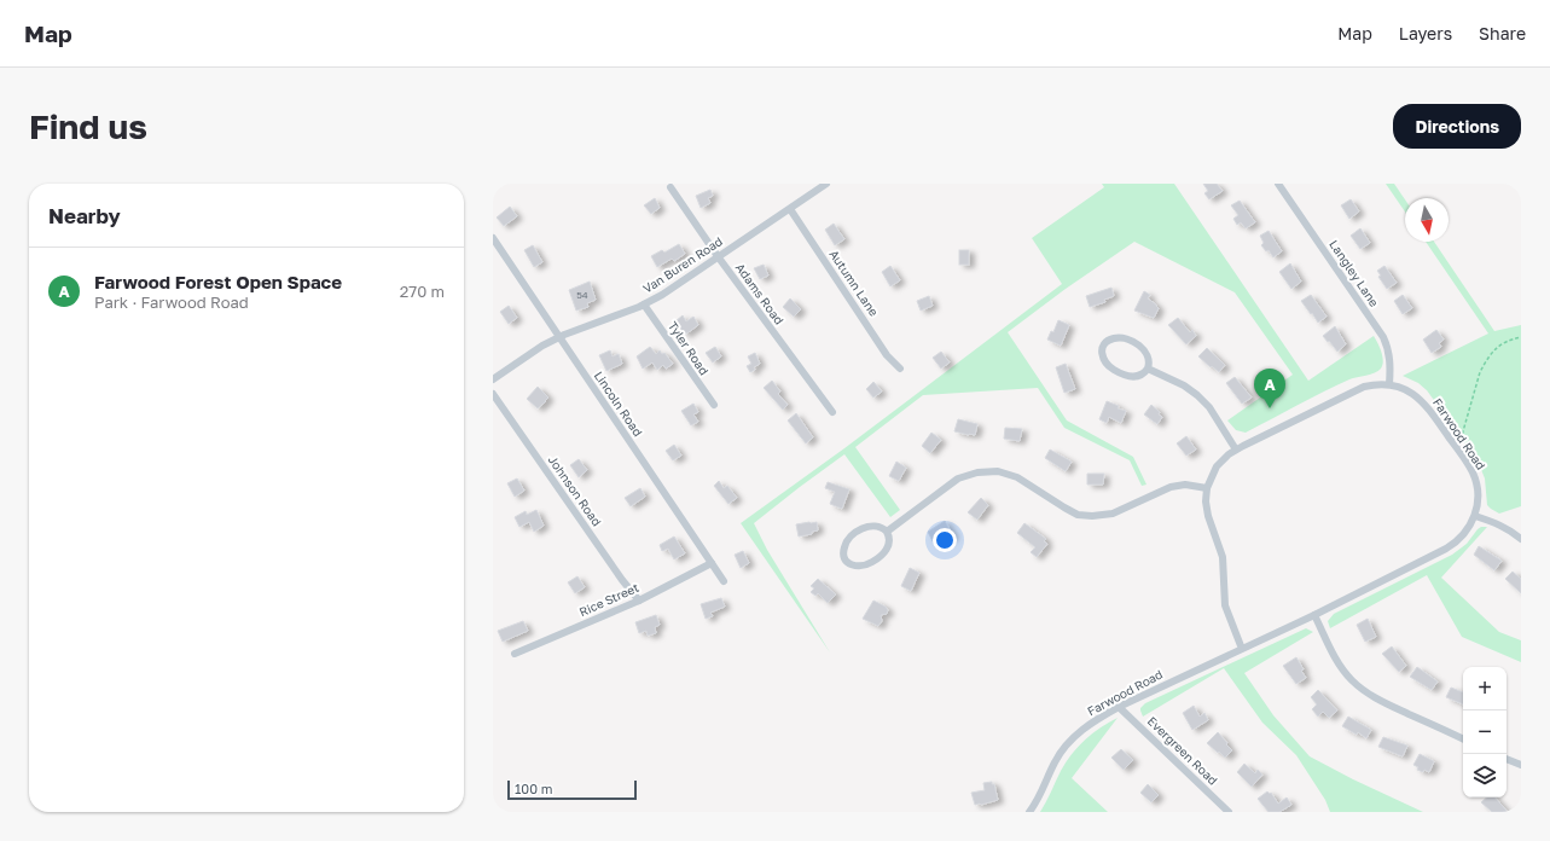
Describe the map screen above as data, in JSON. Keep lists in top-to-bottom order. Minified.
{"streets":{"street":["Van Buren Road","Langley Lane","Autumn Lane","Adams Road","Tyler Road","Lincoln Road","Farwood Road","Johnson Road","Rice Street","Evergreen Road"]},"crossings":[["Van Buren Road","Autumn Lane"],["Van Buren Road","Adams Road"],["Van Buren Road","Tyler Road"],["Van Buren Road","Lincoln Road"],["Langley Lane","Farwood Road"],["Lincoln Road","Rice Street"],["Farwood Road","Evergreen Road"],["Johnson Road","Rice Street"]],"house_numbers":["54"],"scale_bar":"100 m","north":"bottom","page":{"header":"Map","nav":["Map","Layers","Share"],"buttons":"Directions","title":"Find us","heading":"Nearby","list":[{"mark":"A","name":"Farwood Forest Open Space","note":"Park · Farwood Road","value":"270 m"}],"pins":"A","map_buttons":["+","−"],"scale":"100 m"}}
